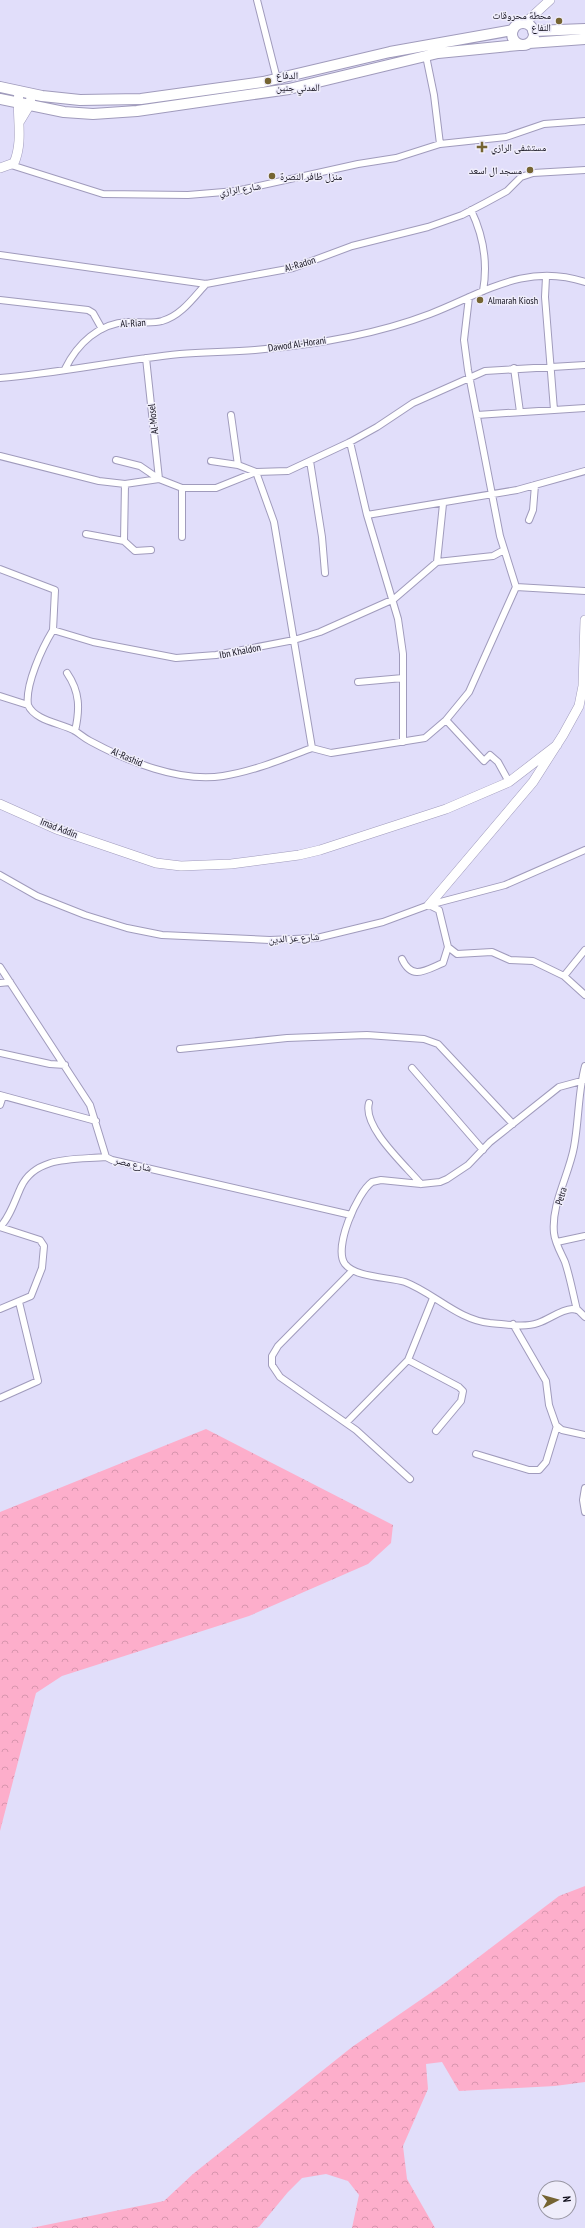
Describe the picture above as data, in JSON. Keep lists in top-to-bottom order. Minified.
{"streets":{"street":["شارع الرازي","Al-Radon","Al-Rian","Dawod Al-Horani","Al-Mosel","Ibn Khaldon","Al-Rashid","Imad Addin","شارع عز الدين","شارع مصر","Petra"]},"crossings":[["Al-Radon","Al-Rian"],["Al-Rian","Dawod Al-Horani"],["Dawod Al-Horani","Al-Mosel"]],"places":{"other":["محطة محروقات النفاع","الدفاع المدني جنين","مسجد ال اسعد","منزل ظافر النصرة","Almarah Kiosh"],"health":["مستشفى الرازي"]},"north":"right"}
